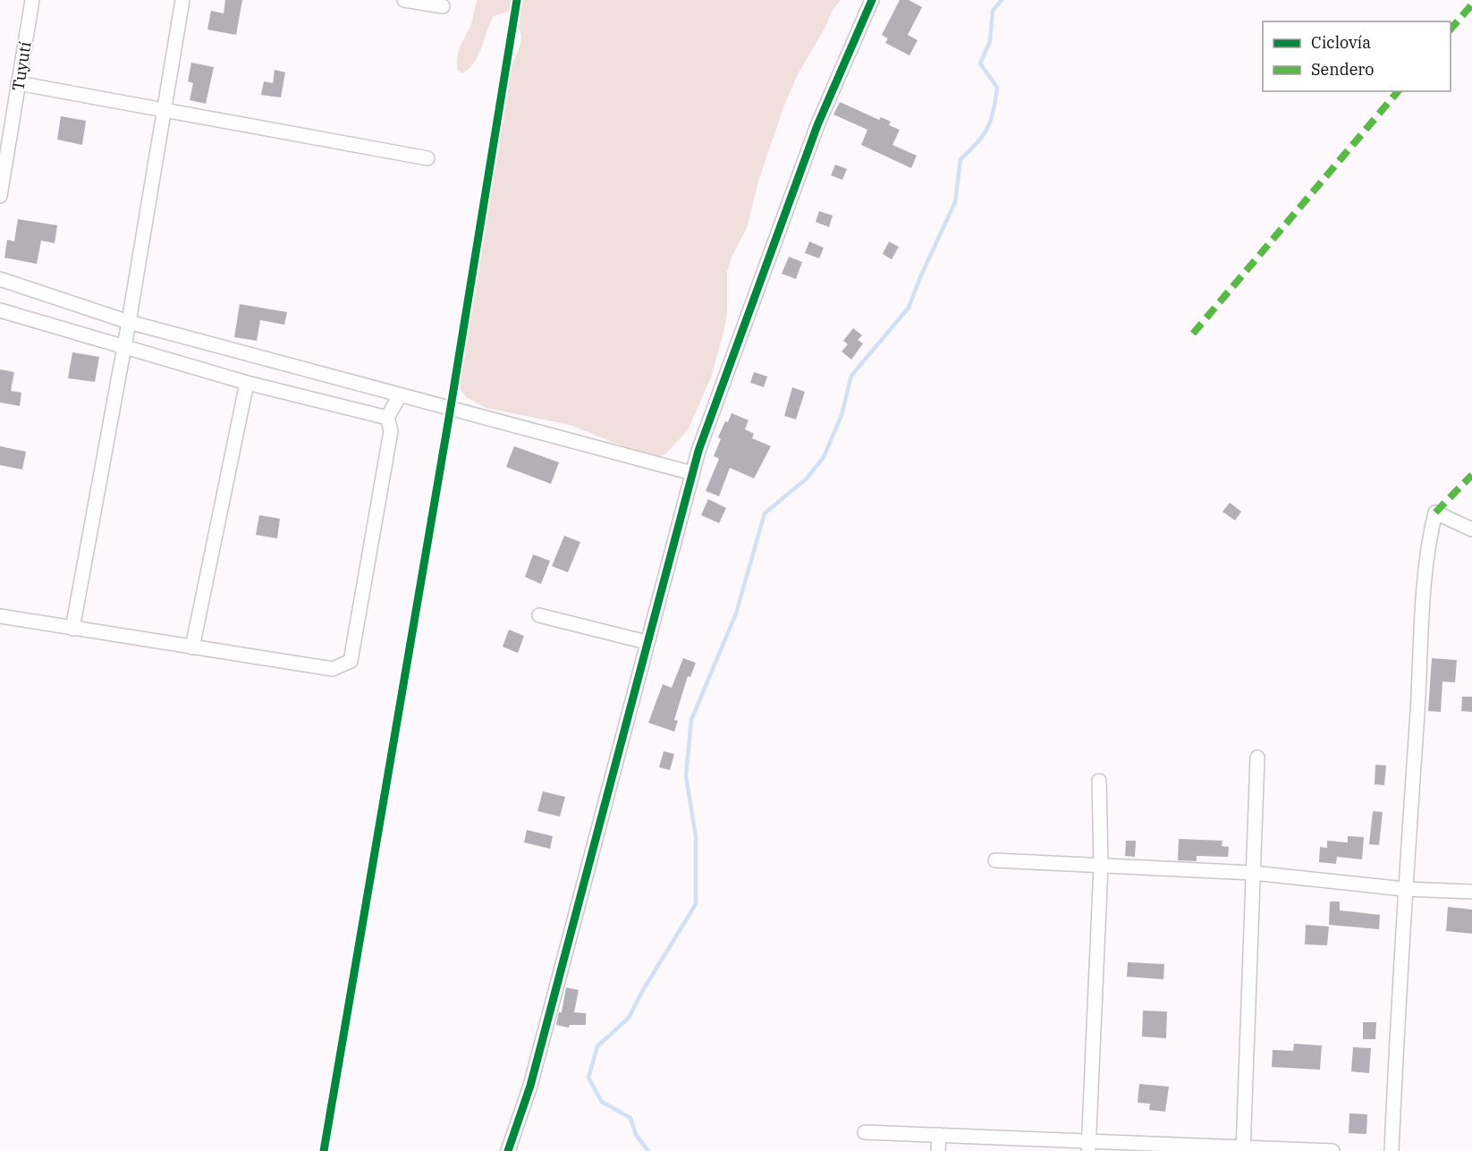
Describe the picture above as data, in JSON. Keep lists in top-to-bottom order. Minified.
{"streets":{"street":["Tuyutí"]},"legend":["Ciclovía","Sendero"]}
